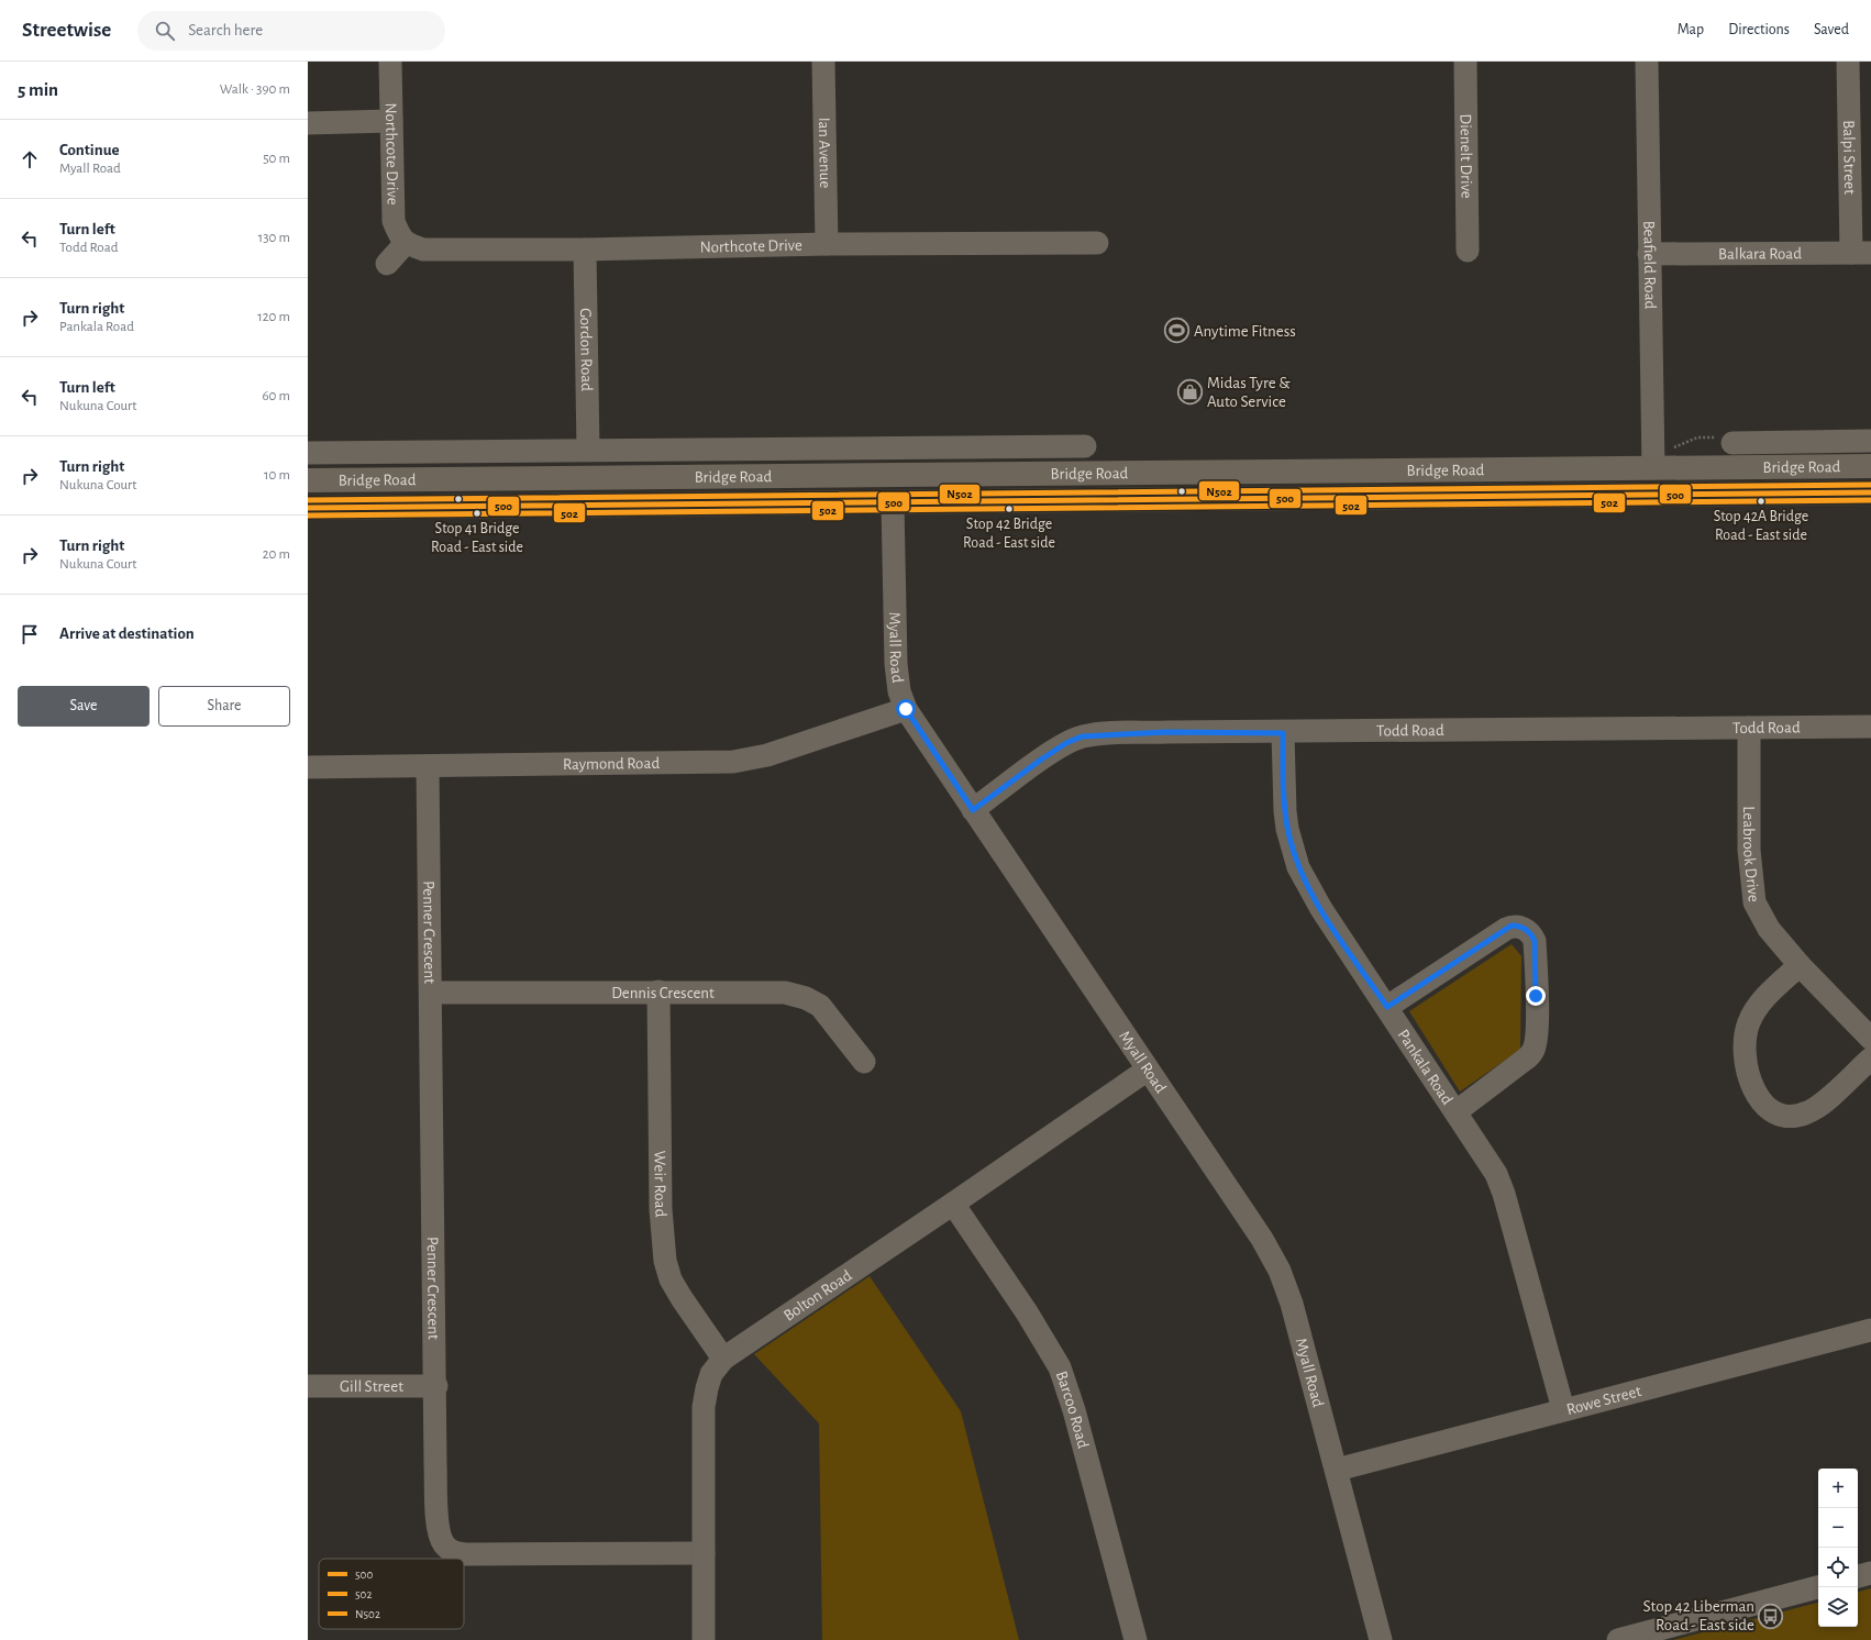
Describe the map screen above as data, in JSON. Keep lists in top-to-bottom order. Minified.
{"streets":{"main road":["Bridge Road"],"street":["Ian Avenue","Northcote Drive","Dienelt Drive","Balpi Street","Balkara Road","Beafield Road","Gordon Road","Myall Road","Todd Road","Raymond Road","Leabrook Drive","Penner Crescent","Dennis Crescent","Pankala Road","Weir Road","Bolton Road","Gill Street","Rowe Street","Barcoo Road"]},"crossings":[["Ian Avenue","Northcote Drive"],["Northcote Drive","Gordon Road"],["Balpi Street","Balkara Road"],["Balkara Road","Beafield Road"],["Beafield Road","Bridge Road"],["Gordon Road","Bridge Road"],["Bridge Road","Myall Road"],["Myall Road","Todd Road"],["Myall Road","Raymond Road"],["Myall Road","Bolton Road"],["Myall Road","Rowe Street"],["Todd Road","Leabrook Drive"],["Todd Road","Pankala Road"],["Raymond Road","Penner Crescent"],["Penner Crescent","Dennis Crescent"],["Penner Crescent","Bolton Road"],["Penner Crescent","Gill Street"],["Dennis Crescent","Weir Road"],["Pankala Road","Rowe Street"],["Weir Road","Bolton Road"],["Bolton Road","Barcoo Road"]],"places":{"sports":["Anytime Fitness"],"shop":["Midas Tyre & Auto Service"],"other":["Stop 42A Bridge Road - East side","Stop 42 Bridge Road - East side","Stop 41 Bridge Road - East side"],"bus stop":["Stop 42 Liberman Road - East side"]},"lines":["transit line N502","transit line 500","transit line 502"],"legend":["500","502","N502"],"page":{"header":"Streetwise","search":"Search here","nav":["Map","Directions","Saved"],"heading":["5 min","Walk · 390 m"],"list":[["Continue","Myall Road","50 m"],["Turn left","Todd Road","130 m"],["Turn right","Pankala Road","120 m"],["Turn left","Nukuna Court","60 m"],["Turn right","Nukuna Court","10 m"],["Turn right","Nukuna Court","20 m"],"Arrive at destination"],"buttons":["Save","Share"],"map_buttons":["+","−"]}}
